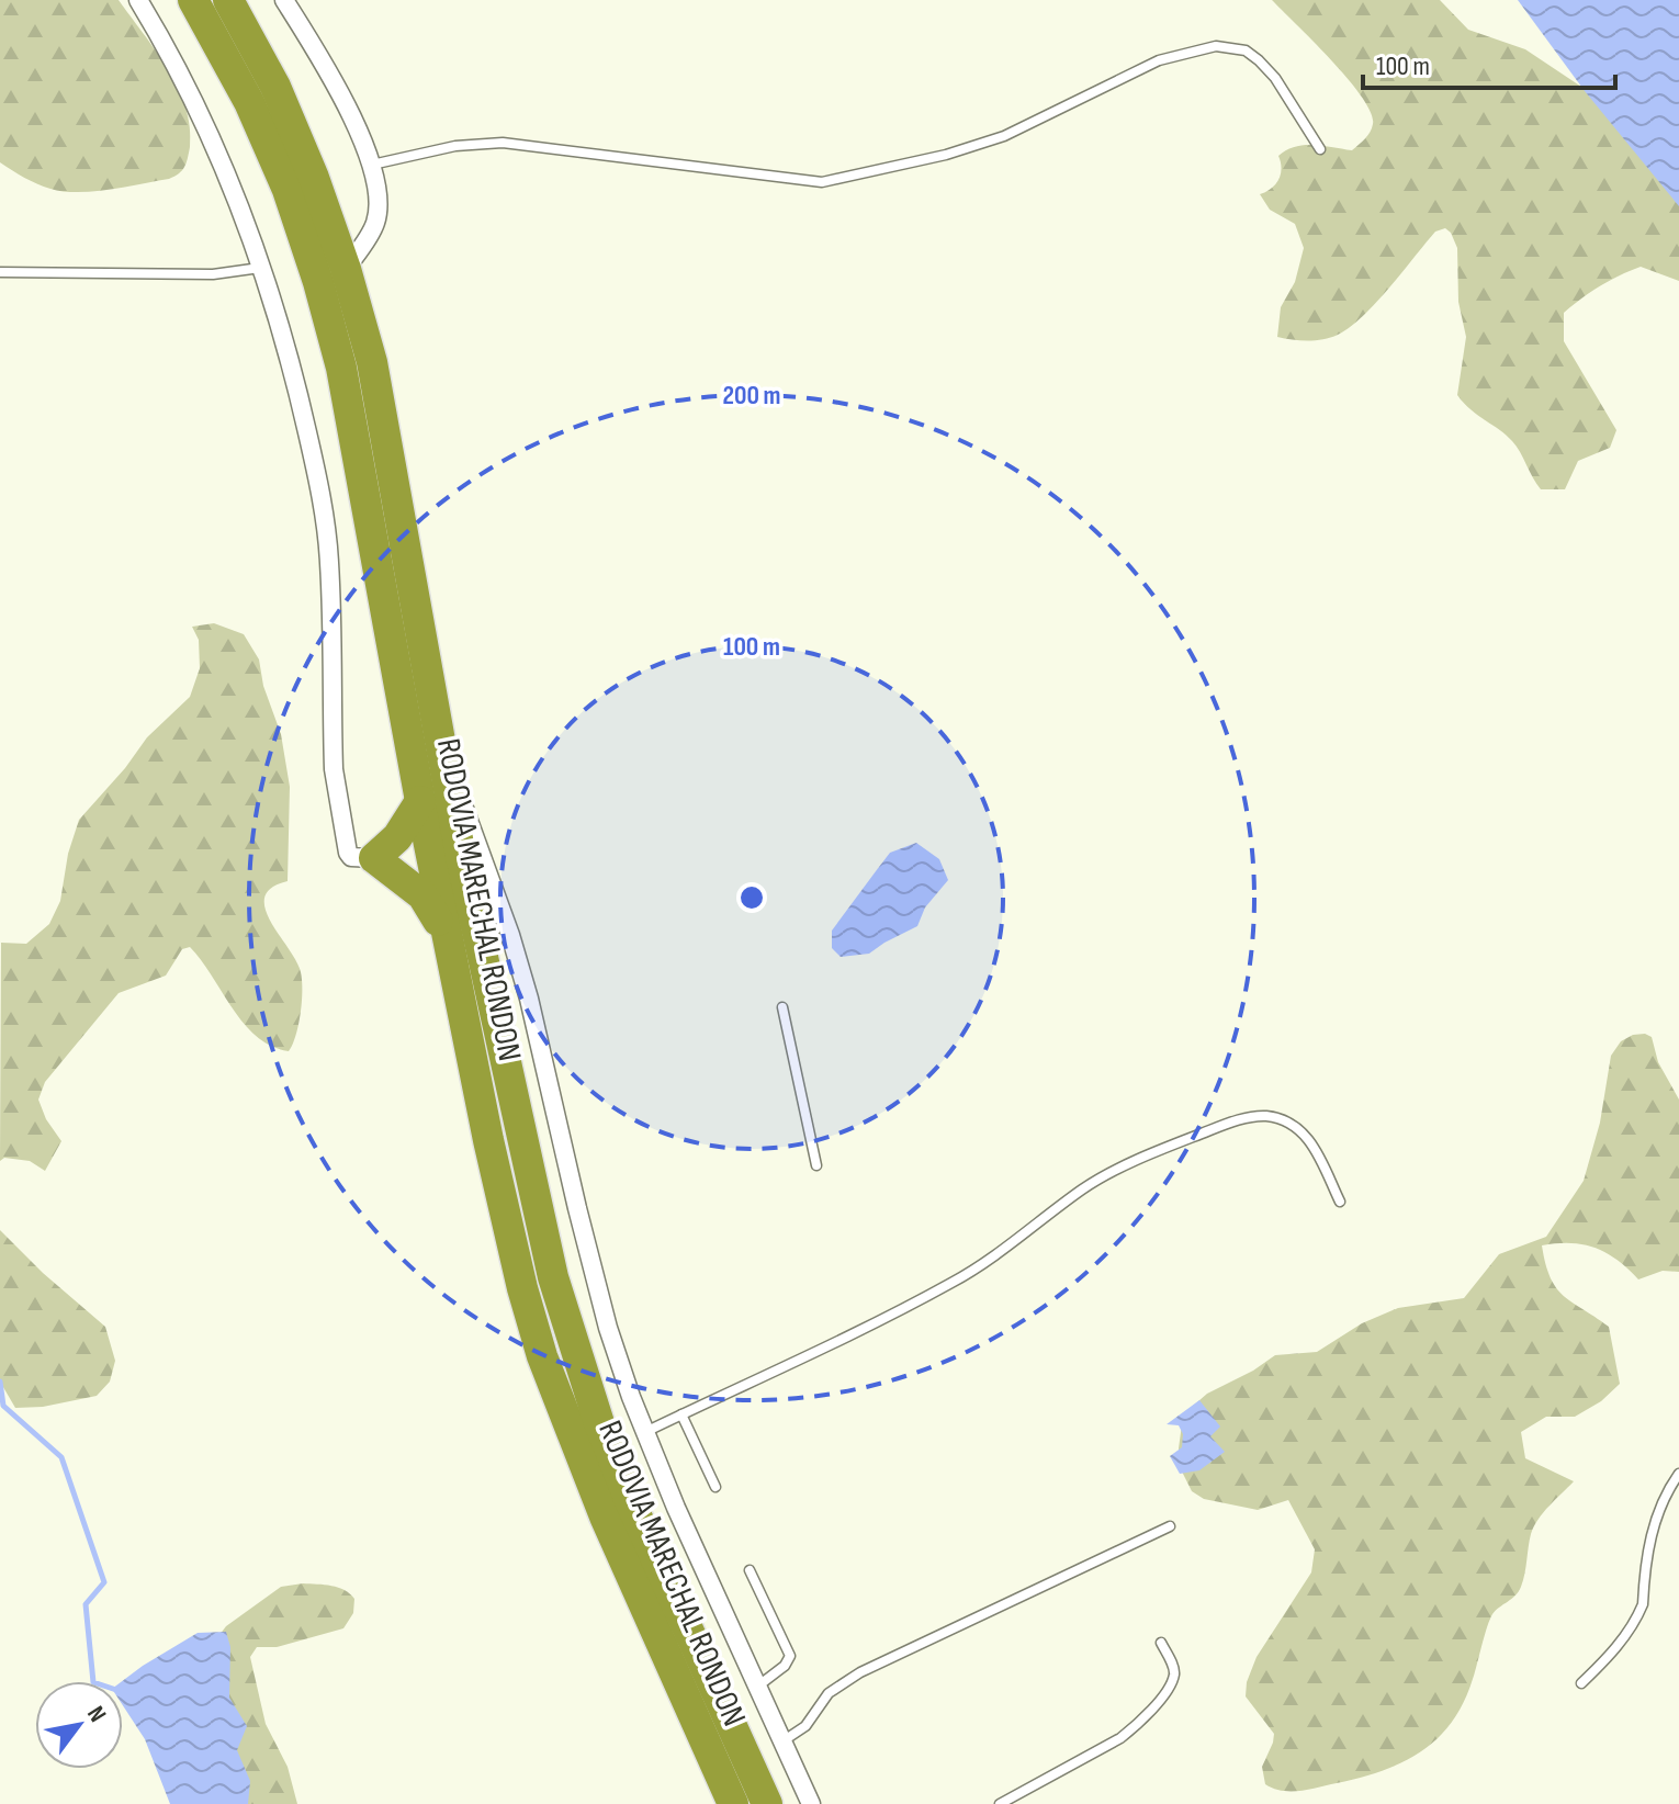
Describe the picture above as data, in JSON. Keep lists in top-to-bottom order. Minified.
{"streets":{"highway":["RODOVIA MARECHAL RONDON"]},"scale_bar":"100 m","north":"top right","rings":["200 m","100 m"]}
